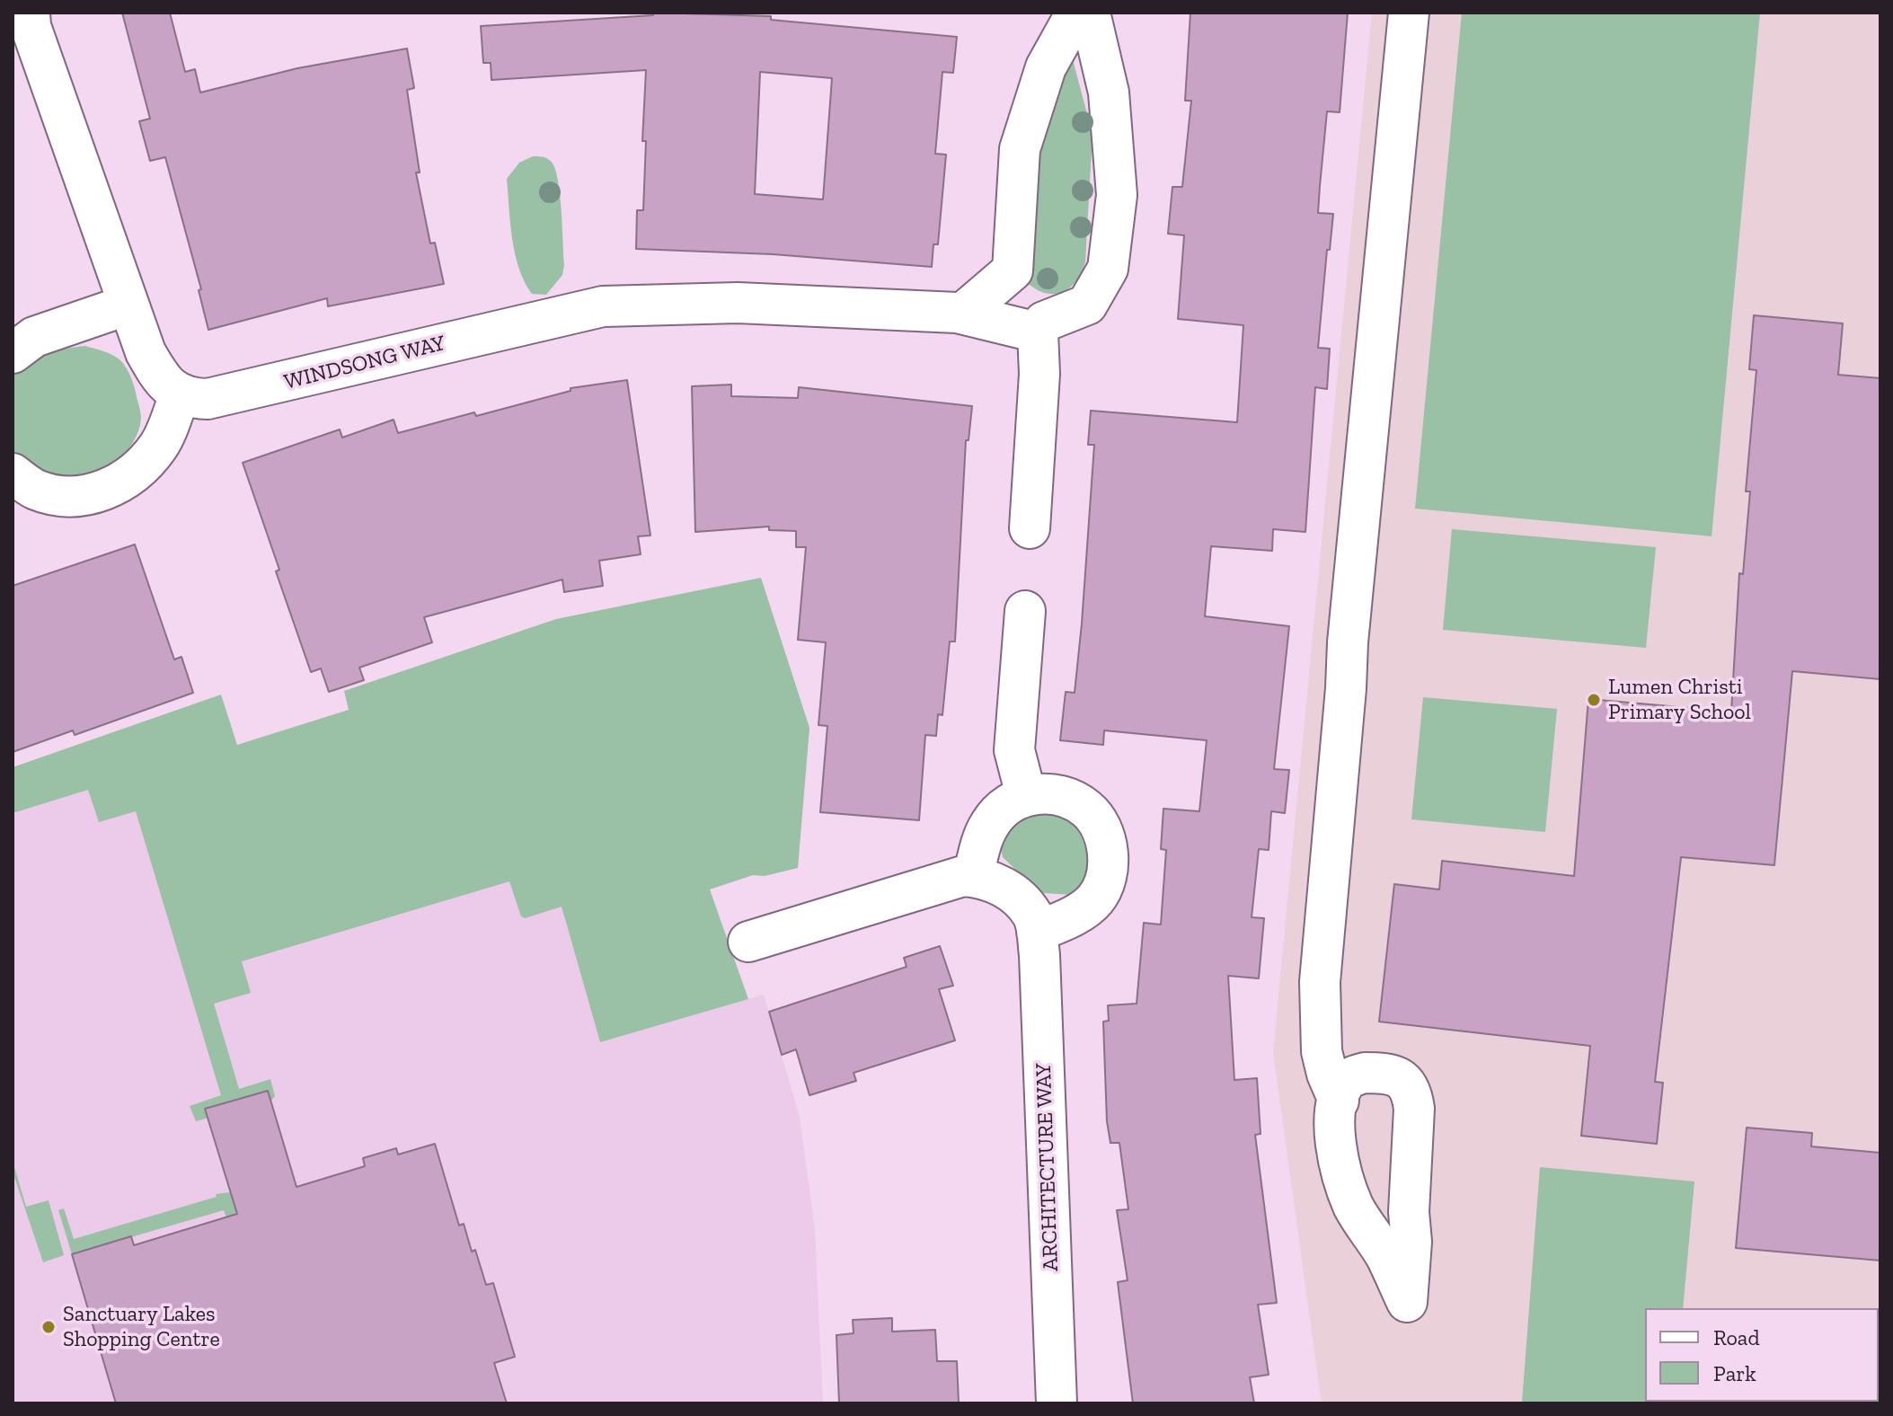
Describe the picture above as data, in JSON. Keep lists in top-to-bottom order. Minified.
{"streets":{"street":["WINDSONG WAY","ARCHITECTURE WAY"]},"places":["Lumen Christi Primary School","Sanctuary Lakes Shopping Centre"],"legend":["Road","Park"]}
